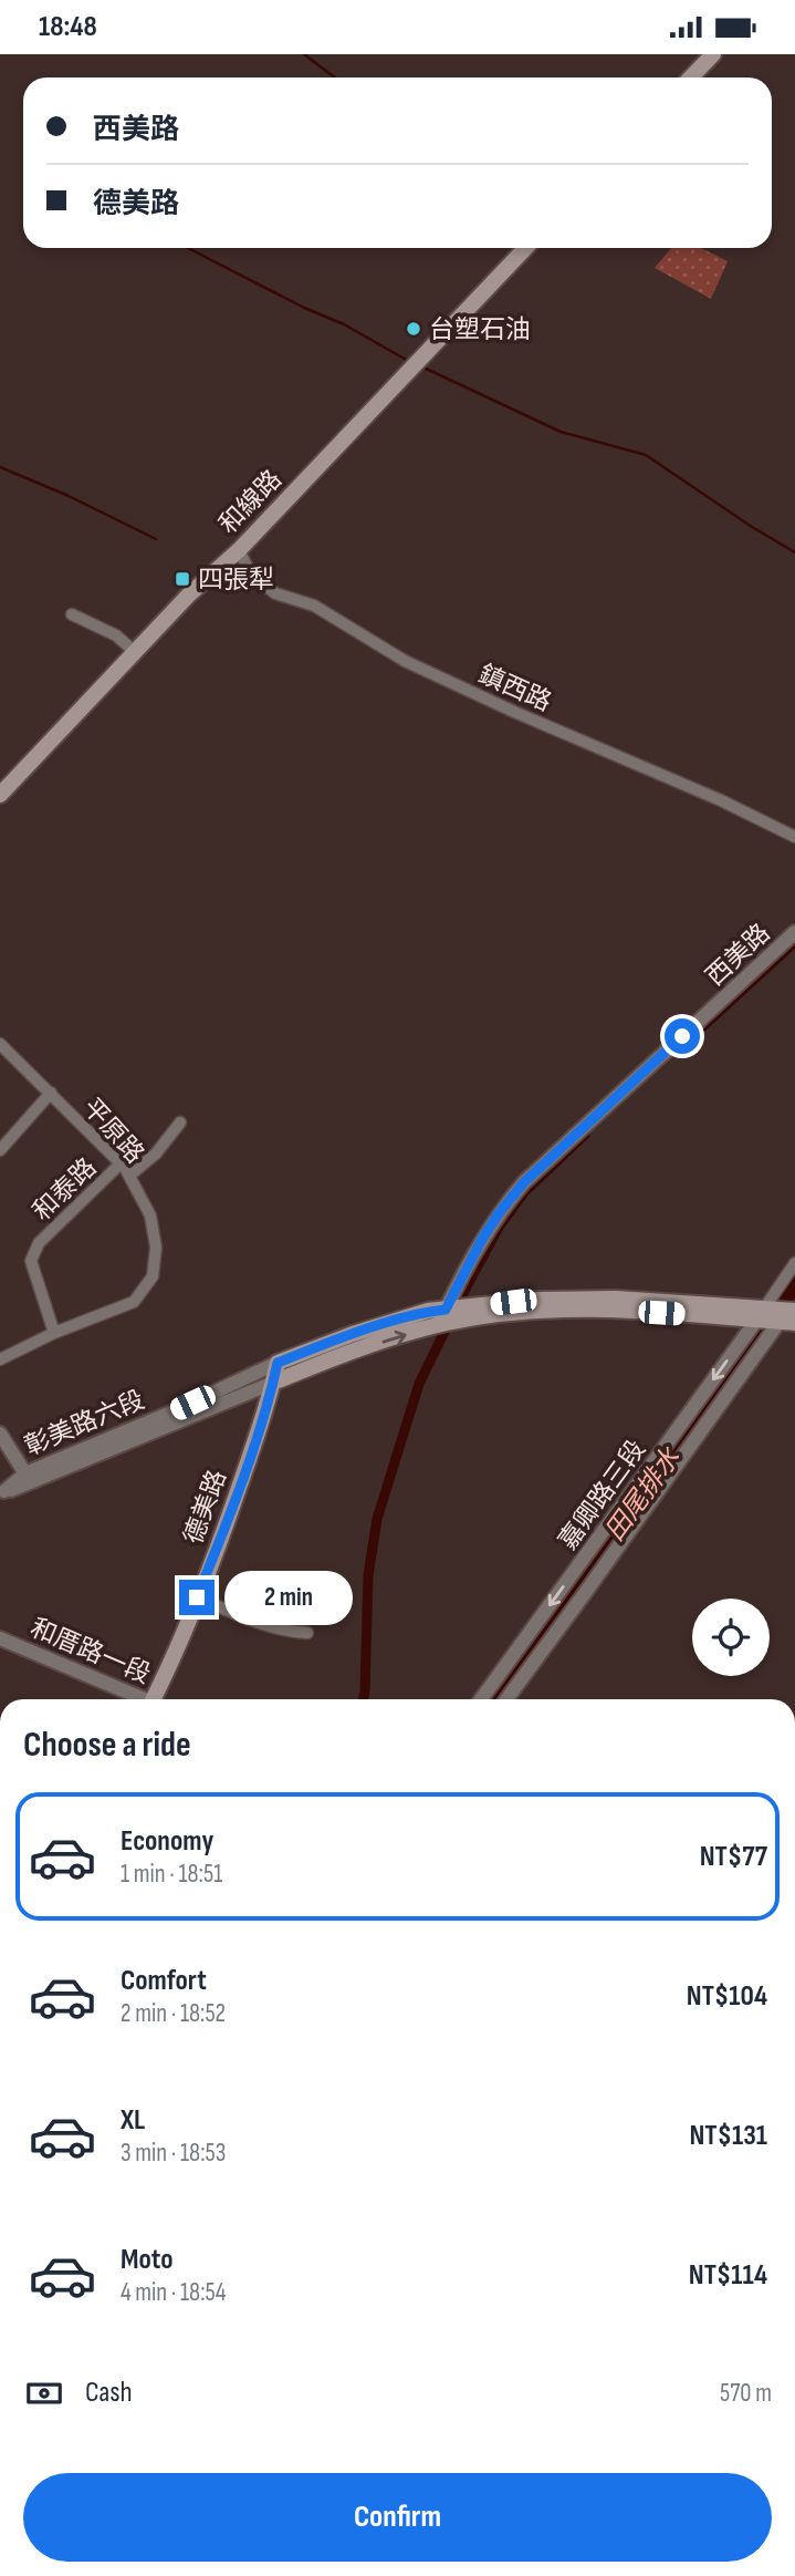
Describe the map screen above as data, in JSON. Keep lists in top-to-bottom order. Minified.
{"streets":{"main road":["和線路","彰美路六段","德美路"],"street":["鎮西路","西美路","平原路","和泰路","嘉卿路三段","和厝路一段"]},"crossings":[["和線路","鎮西路"],["西美路","彰美路六段"],["平原路","和泰路"],["彰美路六段","嘉卿路三段"],["彰美路六段","德美路"]],"water":["田尾排水"],"places":{"other":["台塑石油"],"transit":["四張犁"]},"page":{"status":"18:48","banner":["西美路","德美路"],"bubble":"2 min","heading":"Choose a ride","list":[{"name":"Economy","note":"1 min · 18:51","value":"NT$77"},{"name":"Comfort","note":"2 min · 18:52","value":"NT$104"},{"name":"XL","note":"3 min · 18:53","value":"NT$131"},{"name":"Moto","note":"4 min · 18:54","value":"NT$114"}],"pay":["Cash","570 m"],"buttons":"Confirm"}}
